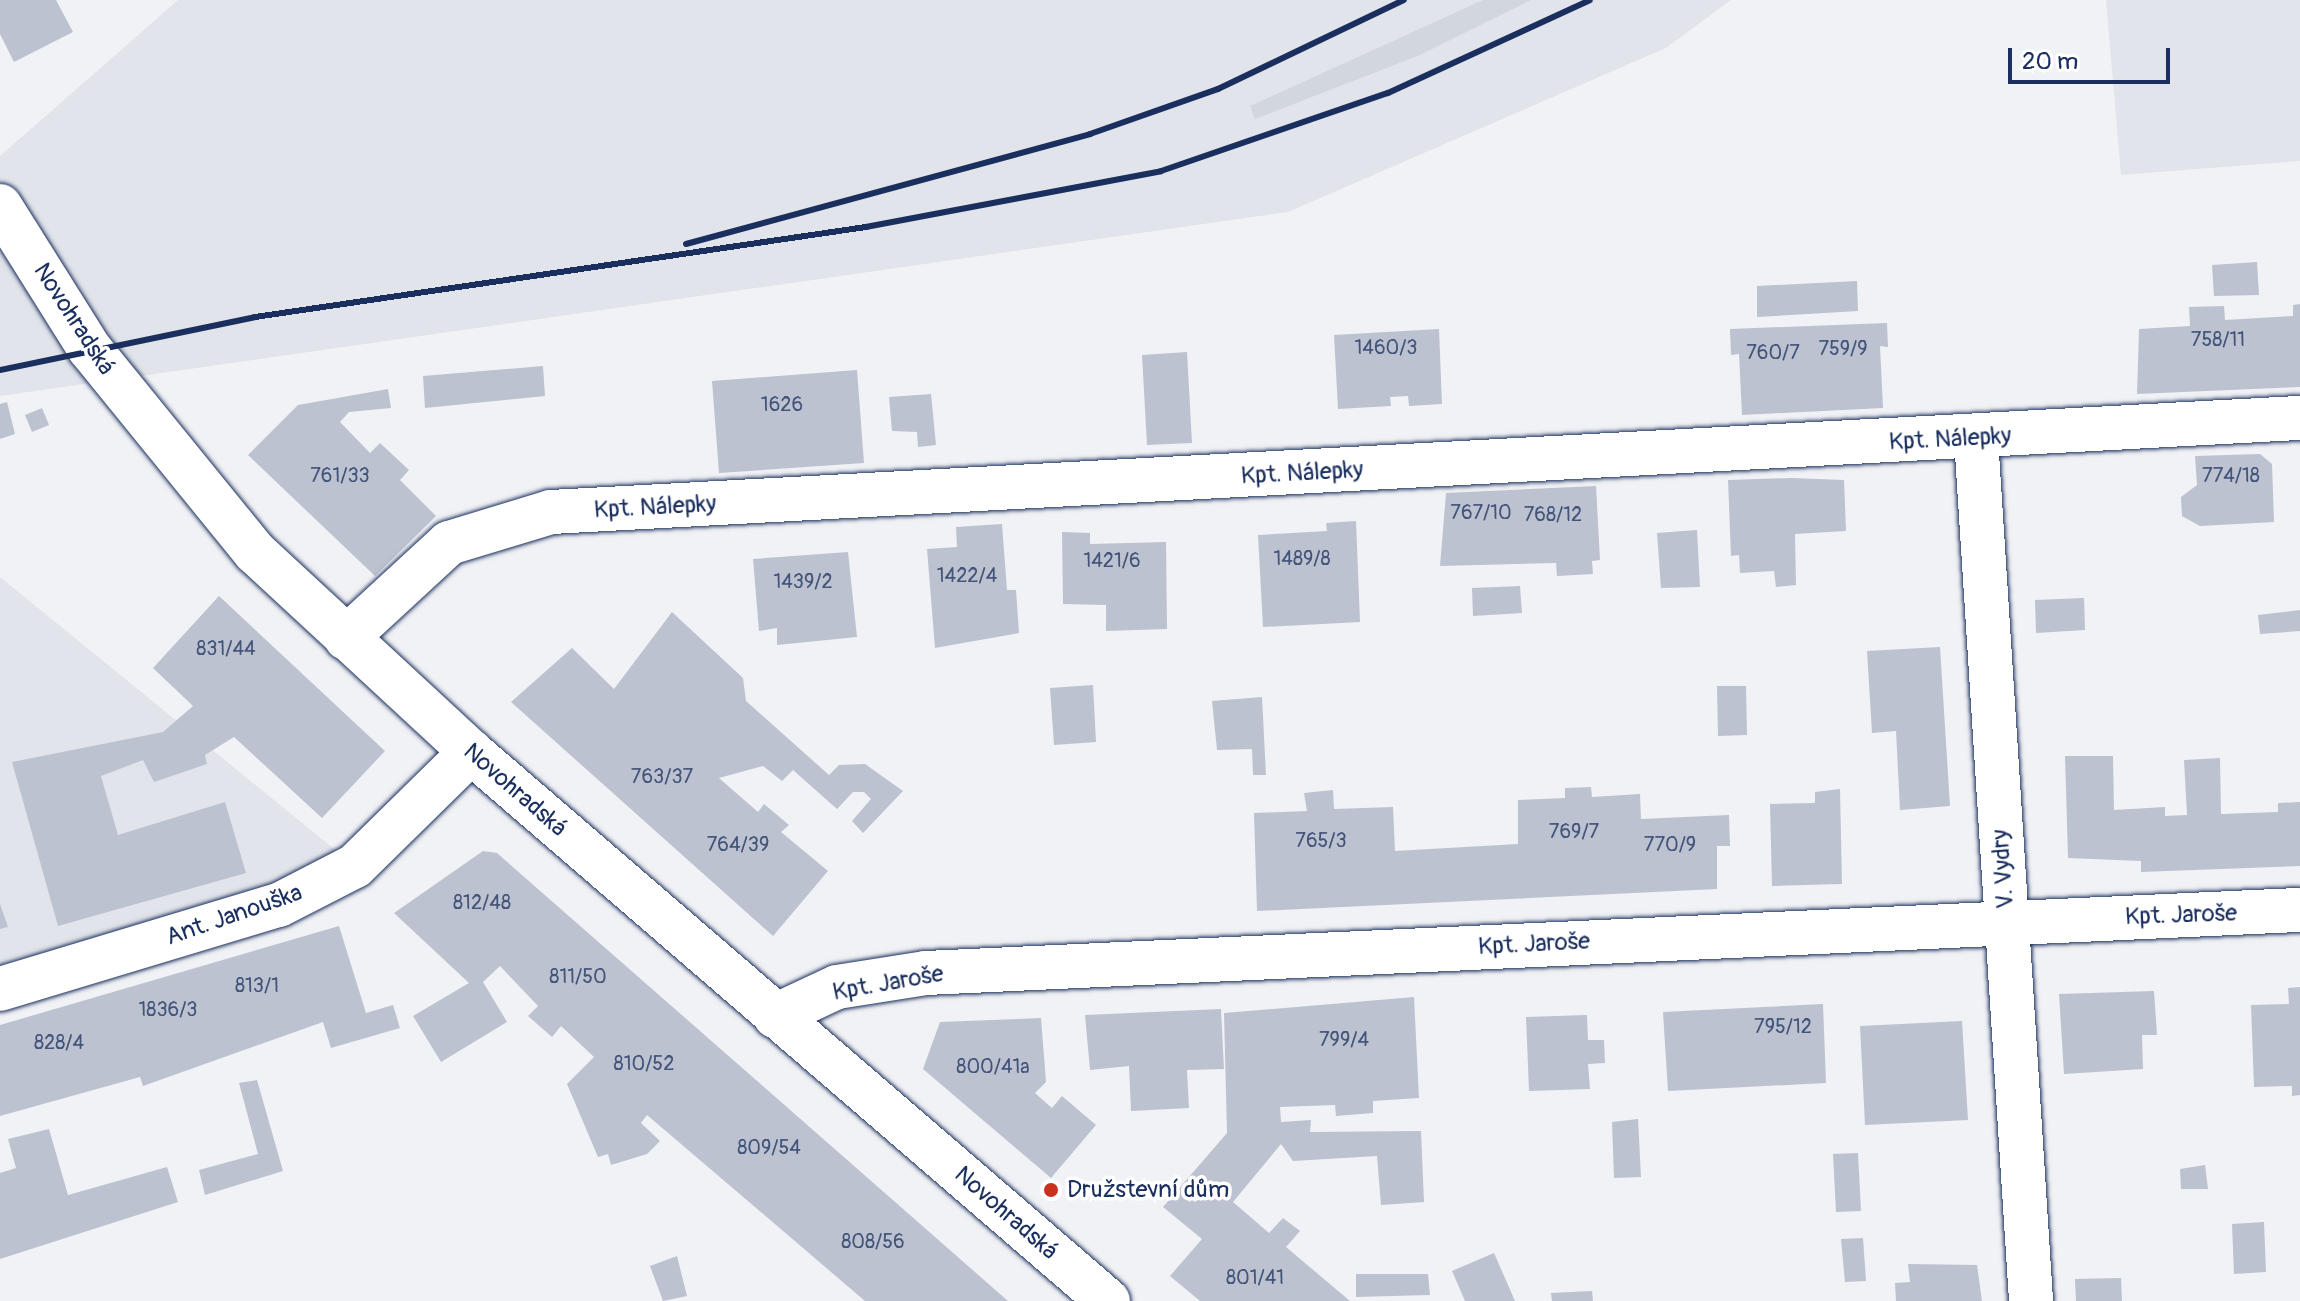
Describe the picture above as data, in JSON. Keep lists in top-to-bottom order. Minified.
{"streets":{"street":["Novohradská","Kpt. Nálepky","V. Vydry","Ant. Janouška","Kpt. Jaroše"]},"crossings":[["Novohradská","Kpt. Nálepky"],["Novohradská","Ant. Janouška"],["Novohradská","Kpt. Jaroše"],["Kpt. Nálepky","V. Vydry"],["V. Vydry","Kpt. Jaroše"]],"places":["Družstevní dům"],"house_numbers":["758/11","1460/3","759/9","760/7","1626","761/33","774/18","767/10","768/12","1489/8","1421/6","1422/4","1439/2","831/44","763/37","769/7","765/3","764/39","770/9","812/48","811/50","813/1","1836/3","795/12","799/4","828/4","810/52","800/41a","809/54","808/56","801/41"],"scale_bar":"20 m"}
